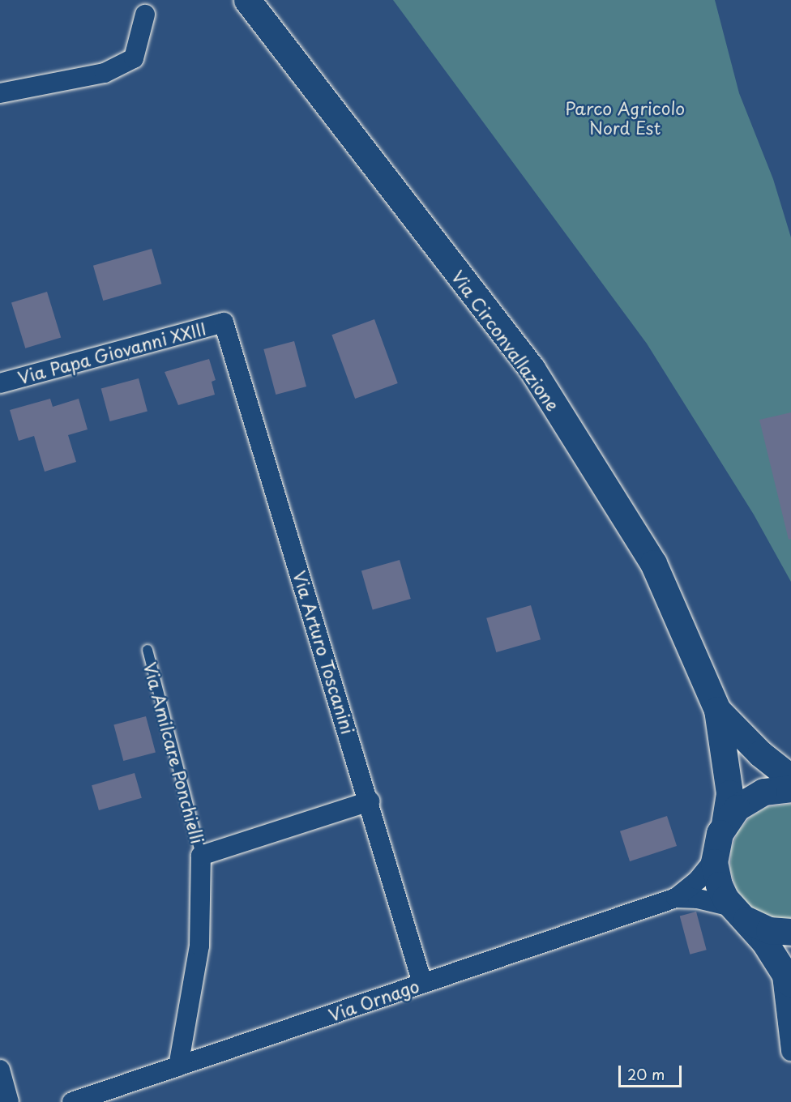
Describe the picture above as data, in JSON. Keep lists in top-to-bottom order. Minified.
{"streets":{"main road":["Via Circonvallazione"],"street":["Via Papa Giovanni XXIII","Via Arturo Toscanini","Via Amilcare Ponchielli","Via Ornago"]},"crossings":[["Via Circonvallazione","Via Ornago"],["Via Papa Giovanni XXIII","Via Arturo Toscanini"],["Via Arturo Toscanini","Via Amilcare Ponchielli"],["Via Arturo Toscanini","Via Ornago"],["Via Amilcare Ponchielli","Via Ornago"]],"parks":["Parco Agricolo Nord Est"],"scale_bar":"20 m"}
